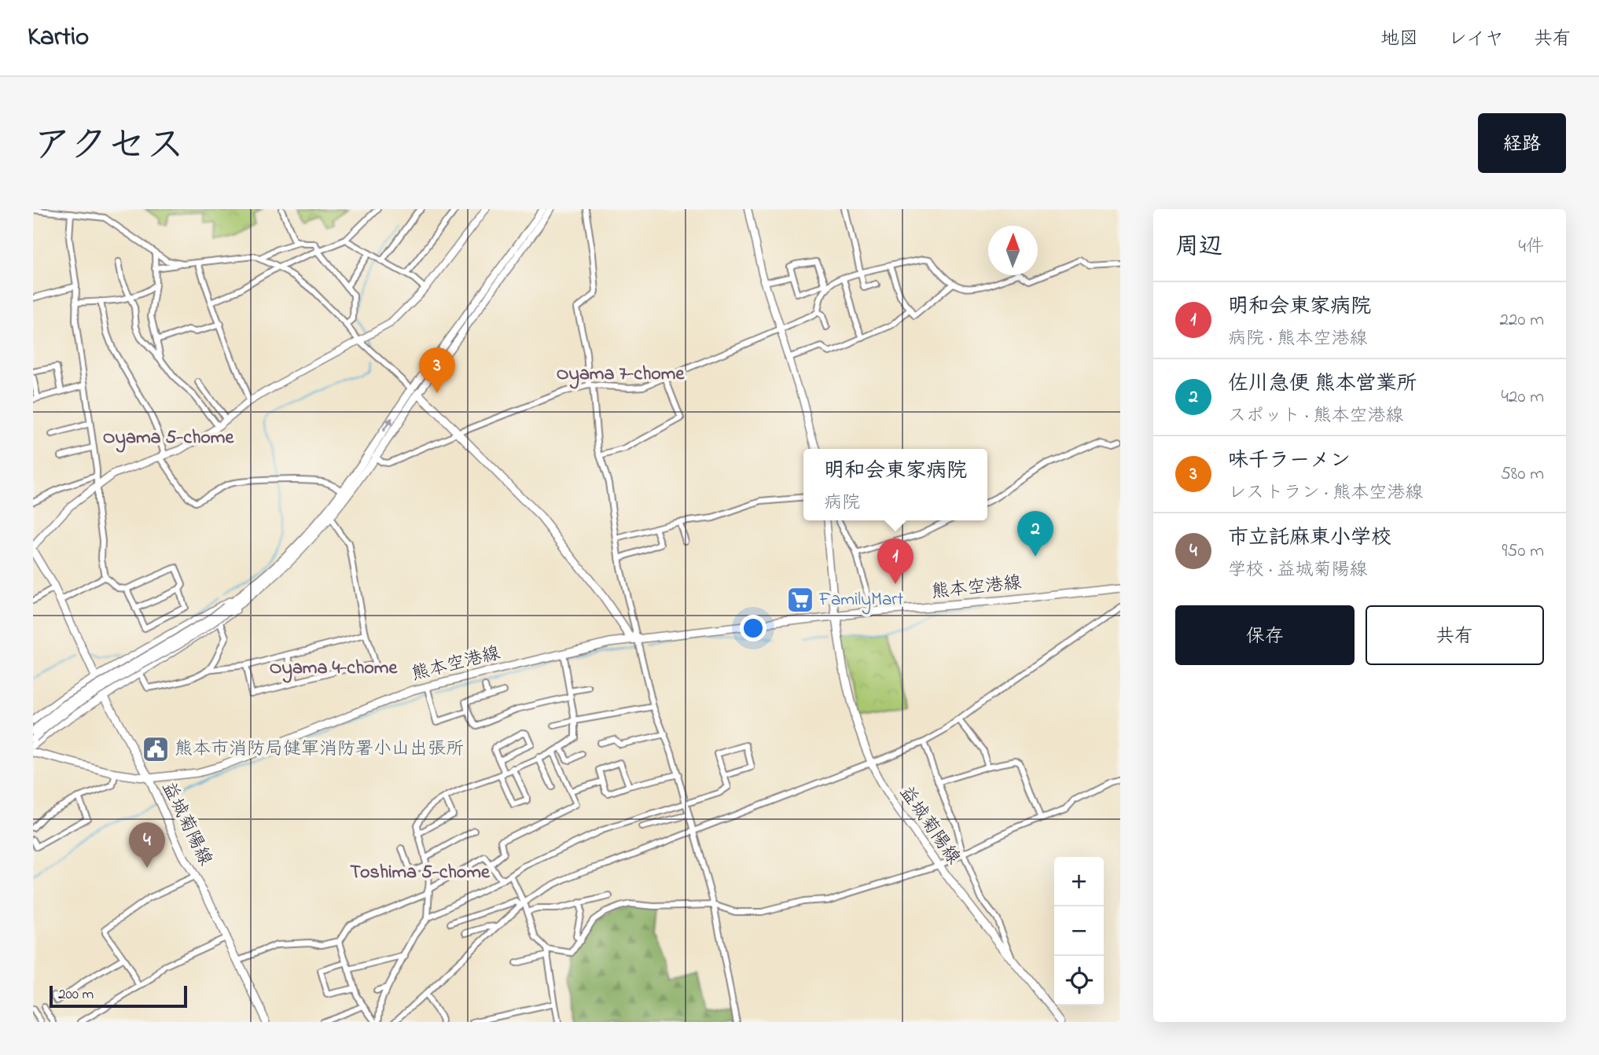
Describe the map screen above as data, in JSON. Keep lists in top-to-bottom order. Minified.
{"streets":{"main road":["熊本空港線","益城菊陽線"]},"crossings":[["熊本空港線","益城菊陽線"]],"districts":["Oyama 7-chome","Oyama 5-chome","Oyama 4-chome","Toshima 5-chome"],"places":{"supermarket":["FamilyMart"],"public building":["熊本市消防局健軍消防署小山出張所"]},"scale_bar":"200 m","north":"top","page":{"header":"Kartio","nav":["地図","レイヤ","共有"],"title":"アクセス","buttons":["経路",["保存","共有"]],"heading":["周辺","4件"],"list":[{"mark":"1","name":"明和会東家病院","note":"病院 · 熊本空港線","value":"220 m"},{"mark":"2","name":"佐川急便 熊本営業所","note":"スポット · 熊本空港線","value":"420 m"},{"mark":"3","name":"味千ラーメン","note":"レストラン · 熊本空港線","value":"580 m"},{"mark":"4","name":"市立託麻東小学校","note":"学校 · 益城菊陽線","value":"950 m"}],"pins":["3","2","1","4"],"popup":["明和会東家病院","病院"],"map_buttons":["+","−"],"scale":"200 m"}}
